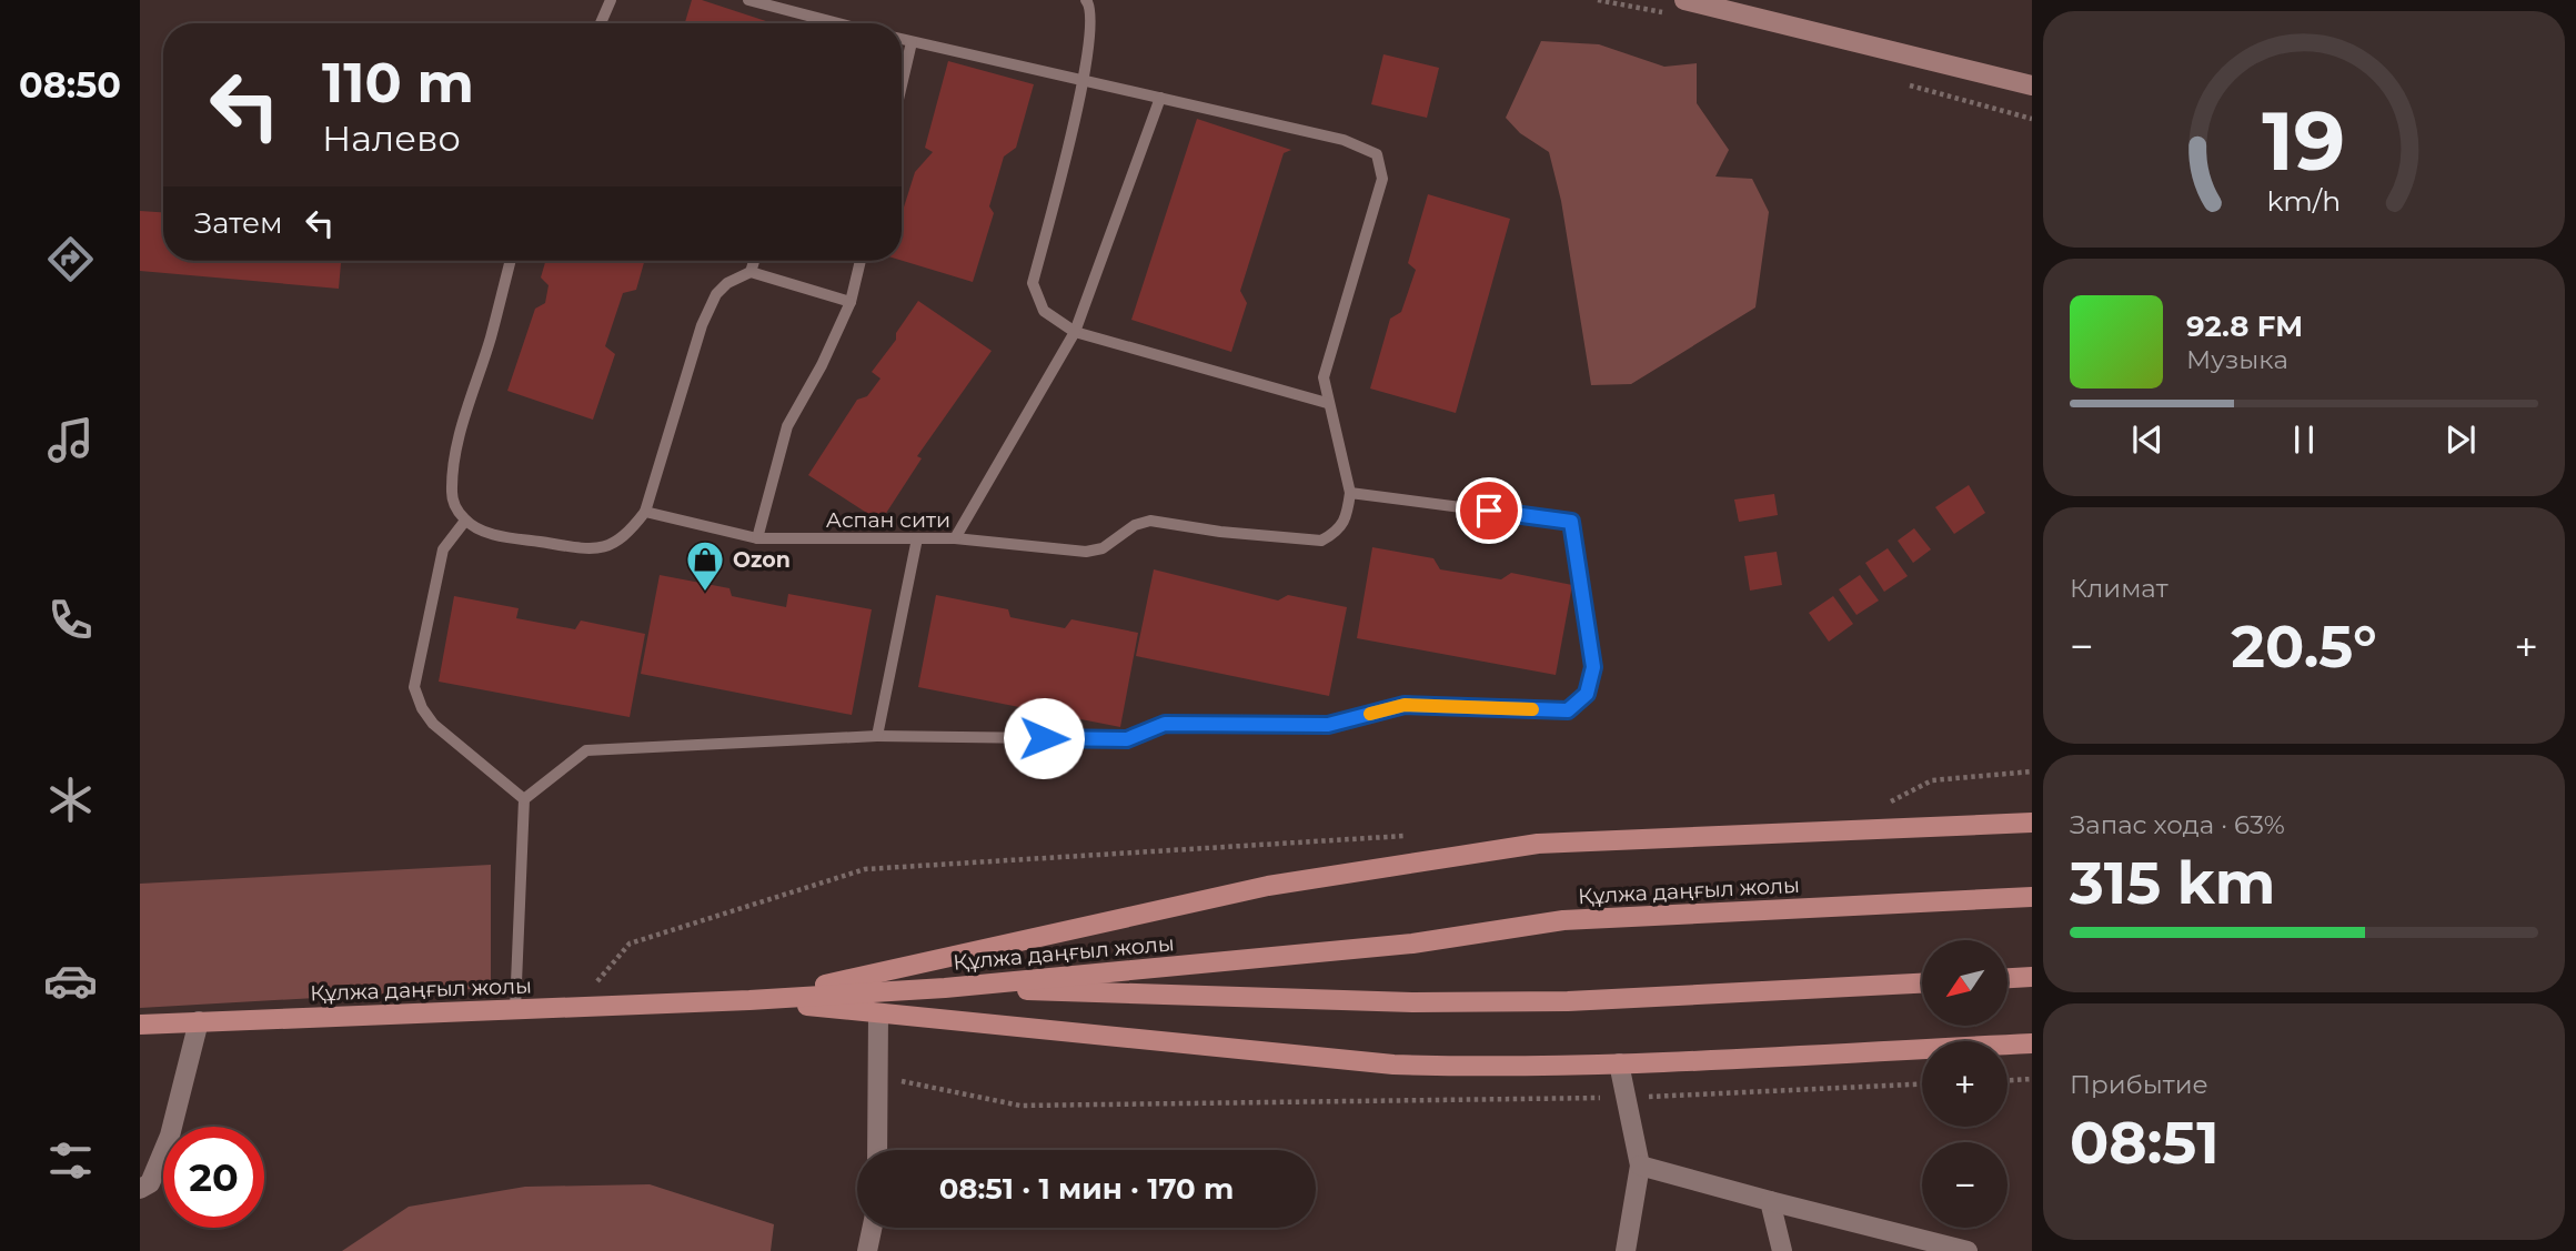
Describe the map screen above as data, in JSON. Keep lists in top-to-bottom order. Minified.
{"streets":{"main road":["Құлжа даңғыл жолы"],"lane":["Аспан сити"]},"places":{"shop":["Ozon"]},"north":"bottom left","page":{"tabs":"08:50","turn":["110 m","Налево"],"then":"Затем","song":["92.8 FM","Музыка"],"tile":["Климат",["Запас хода · 63%","315 km"],["Прибытие","08:51"]],"heat":["−","20.5°","+"],"map_buttons":["+","−"],"limit":"20","trip":"08:51 · 1 мин · 170 m","gauge":["19","km/h"]}}
